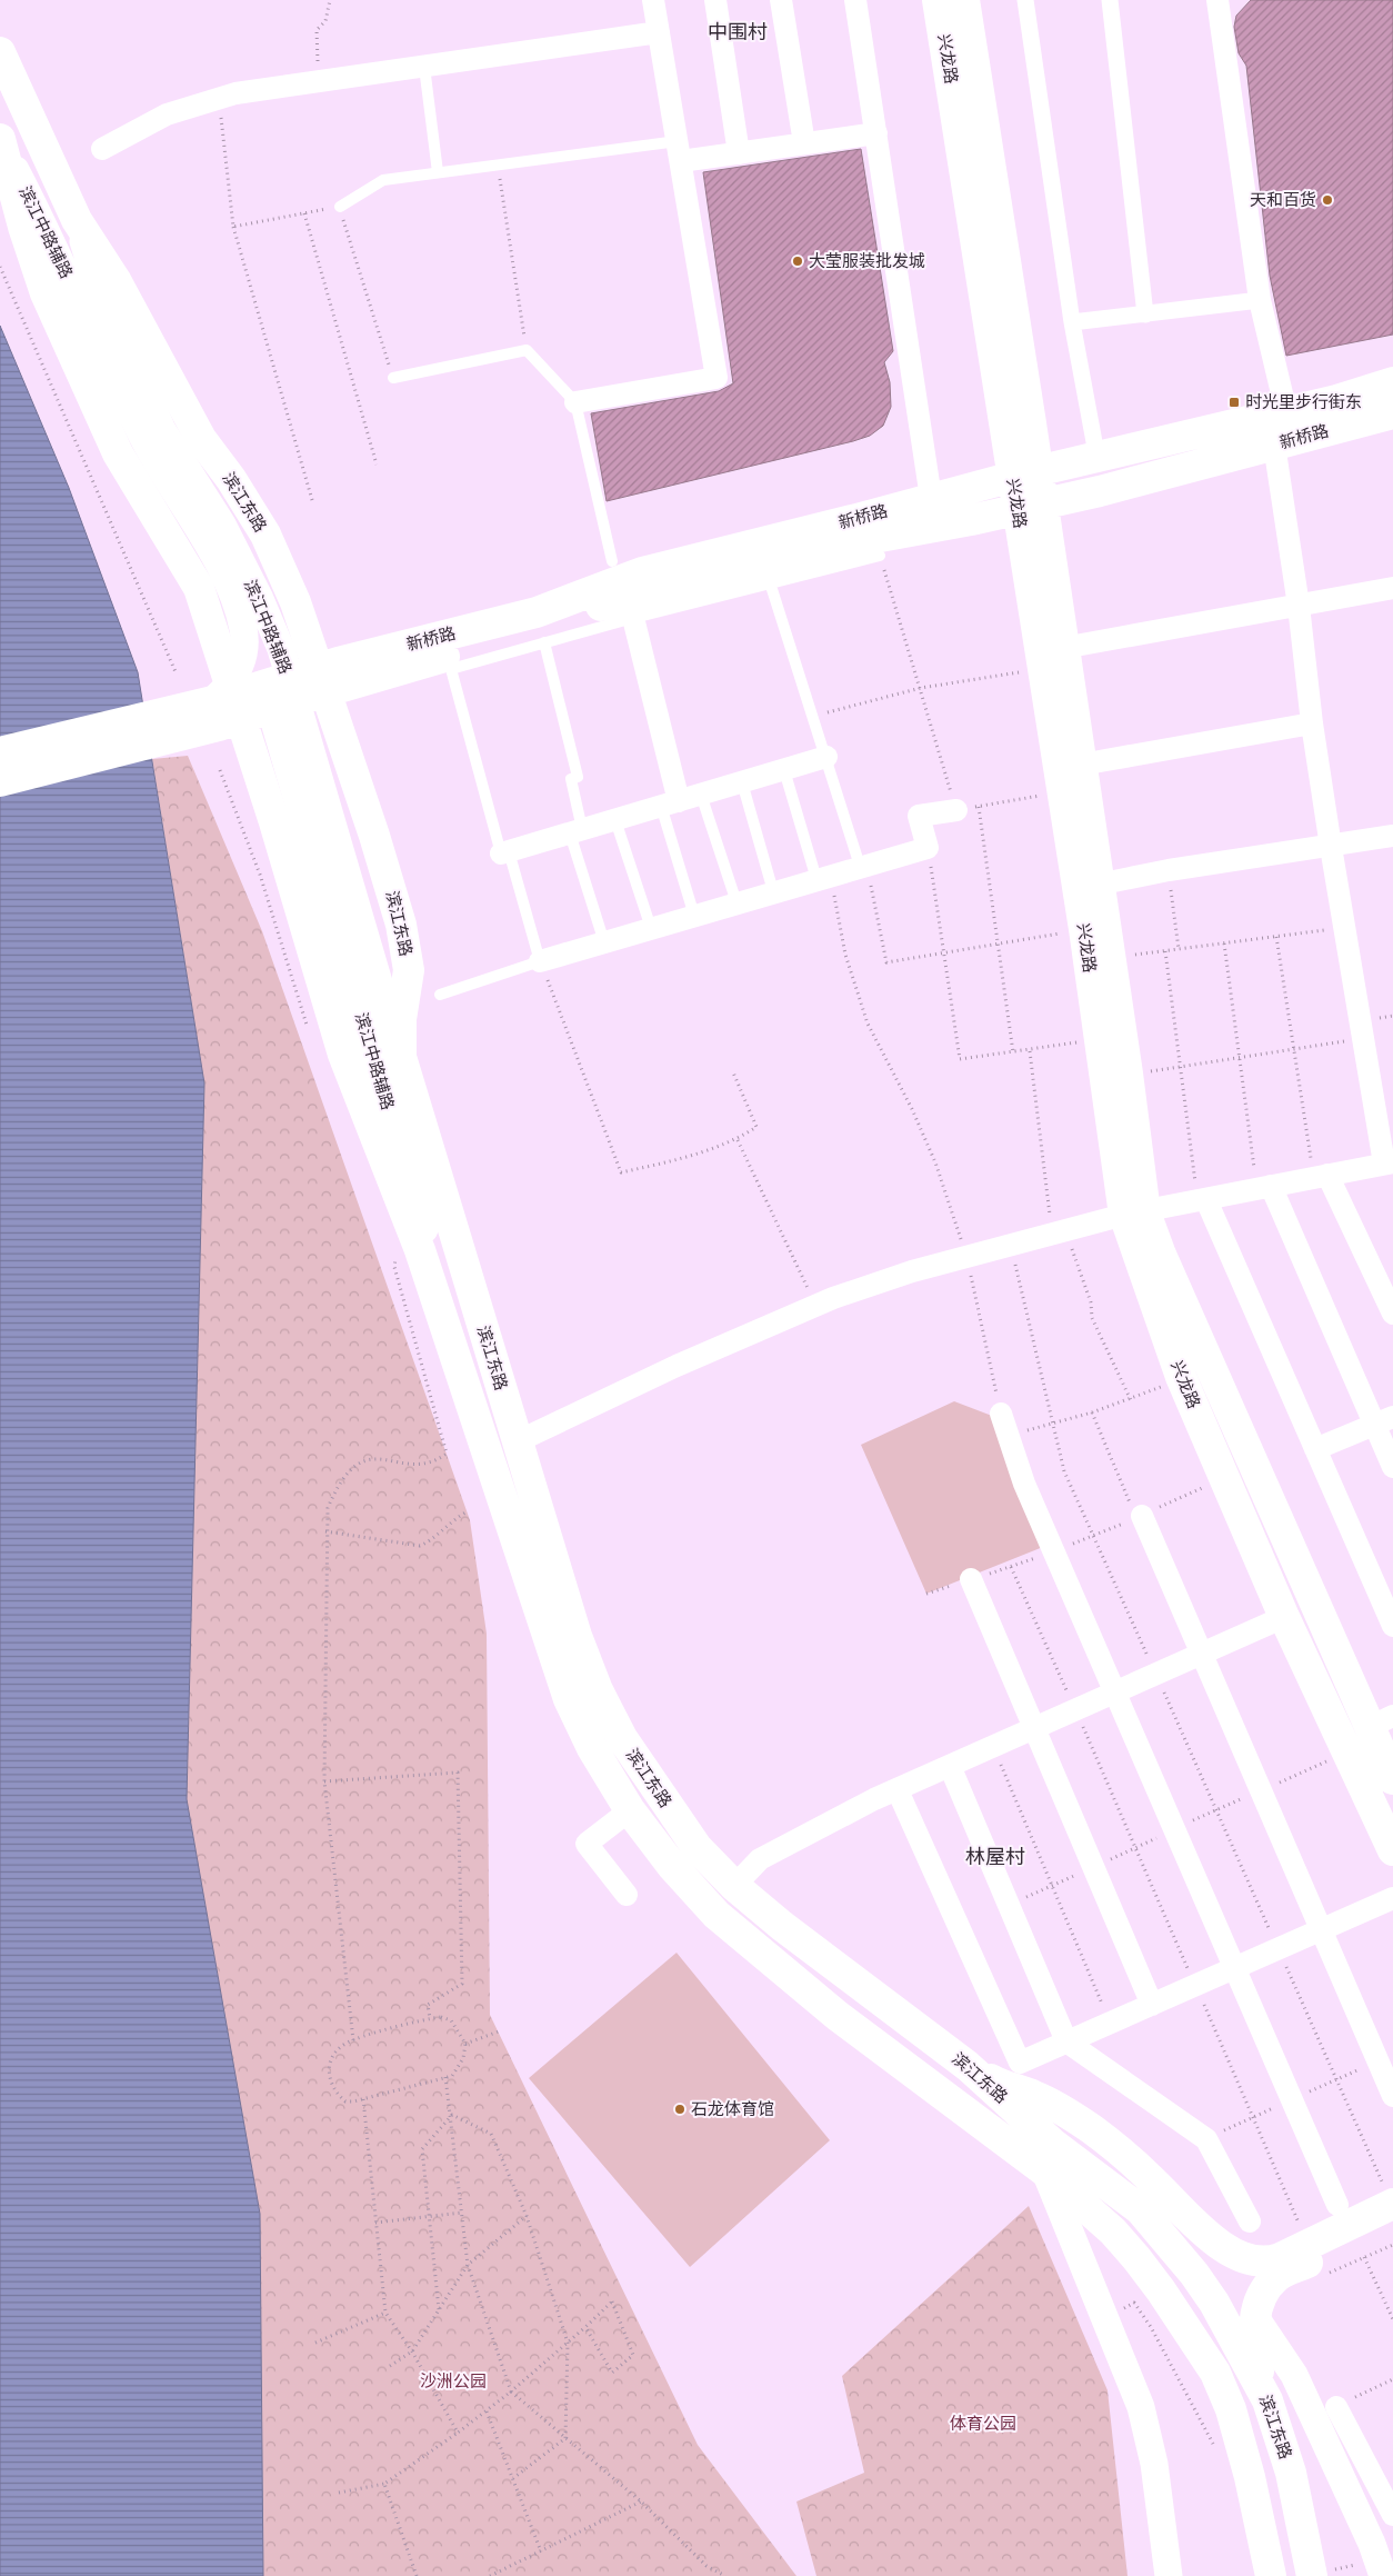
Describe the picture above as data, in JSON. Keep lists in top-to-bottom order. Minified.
{"streets":{"main road":["兴龙路","新桥路","滨江东路"],"street":["滨江中路辅路"]},"crossings":[["兴龙路","新桥路"],["滨江中路辅路","新桥路"],["滨江中路辅路","滨江东路"]],"districts":["中围村","林屋村"],"parks":["沙洲公园","体育公园"],"places":{"other":["天和百货","大莹服装批发城","石龙体育馆"],"transit":["时光里步行街东"]}}
